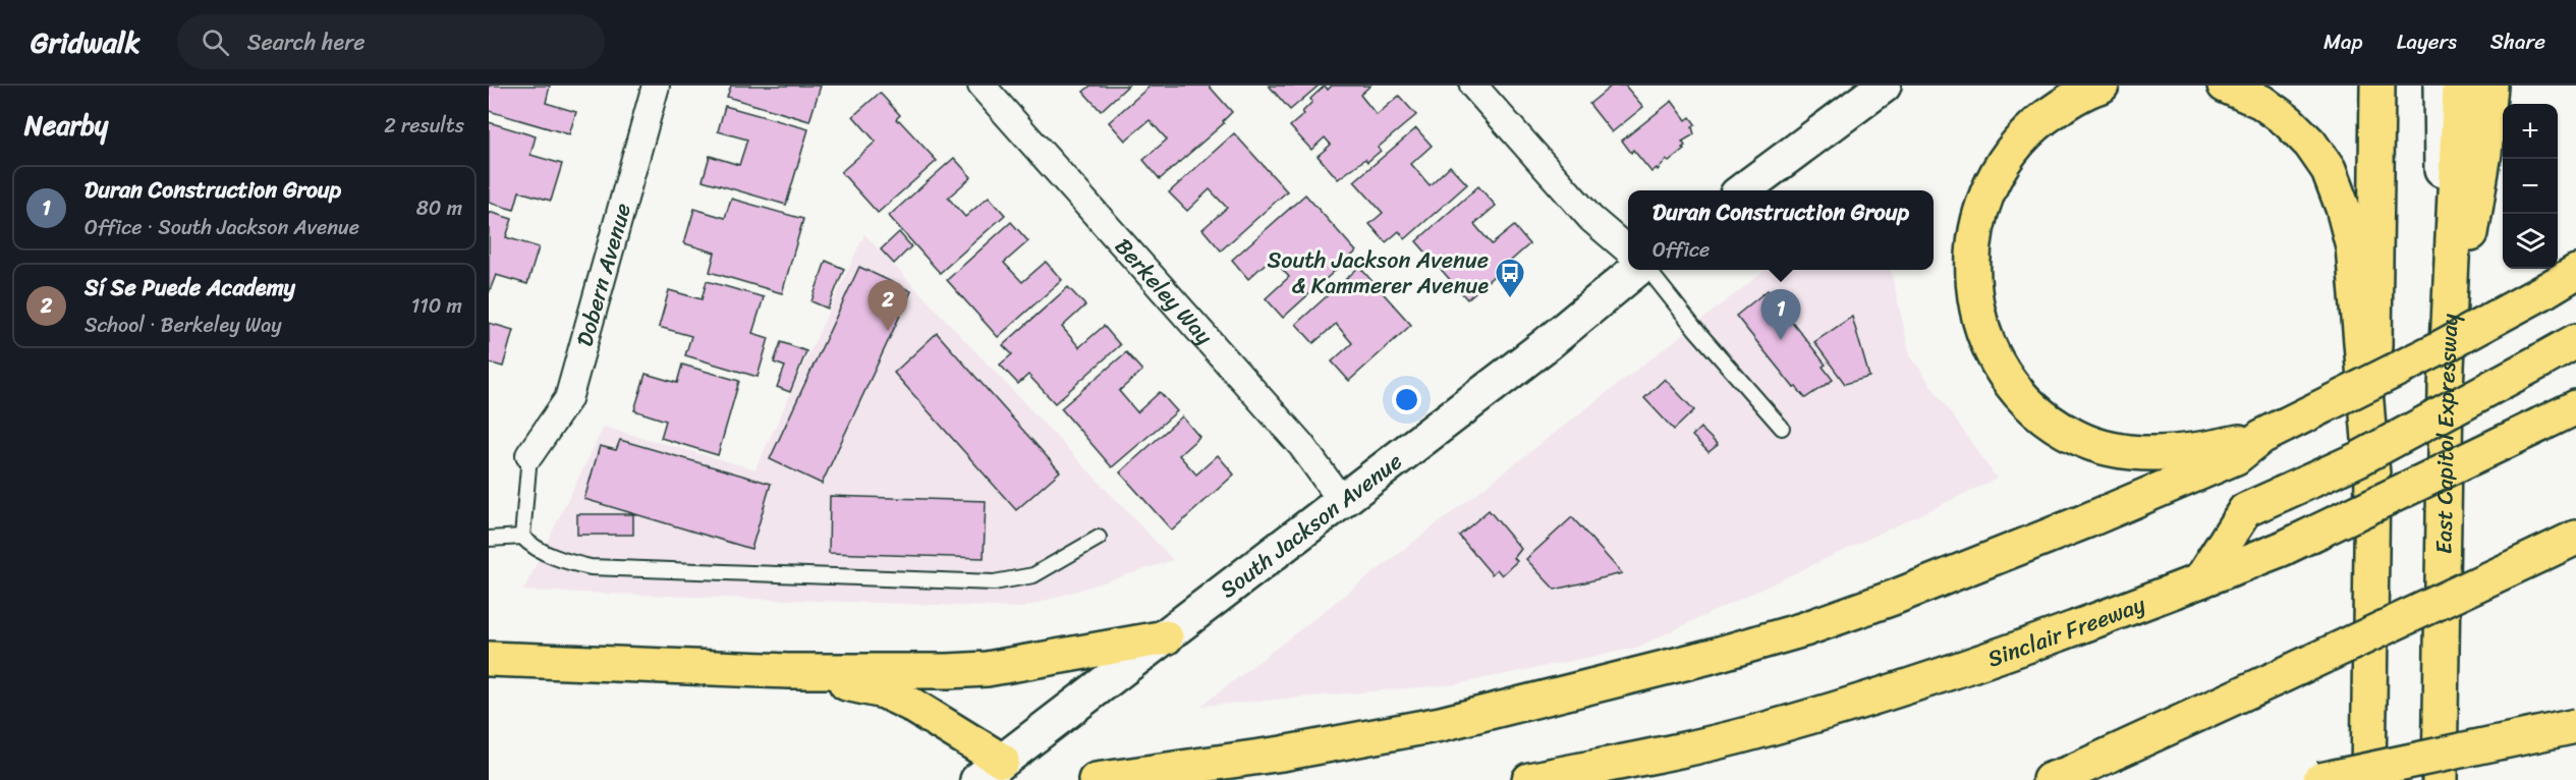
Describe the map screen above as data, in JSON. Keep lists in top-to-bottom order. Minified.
{"streets":{"main road":["East Capitol Expressway","South Jackson Avenue","Sinclair Freeway"],"street":["Dobern Avenue","Berkeley Way"]},"crossings":[["Berkeley Way","South Jackson Avenue"]],"places":{"bus stop":["South Jackson Avenue & Kammerer Avenue"]},"page":{"header":"Gridwalk","search":"Search here","nav":["Map","Layers","Share"],"heading":["Nearby","2 results"],"map_buttons":["+","−"],"list":[{"mark":"1","name":"Duran Construction Group","note":"Office · South Jackson Avenue","value":"80 m"},{"mark":"2","name":"Sí Se Puede Academy","note":"School · Berkeley Way","value":"110 m"}],"popup":["Duran Construction Group","Office"],"pins":["2","1"]}}
